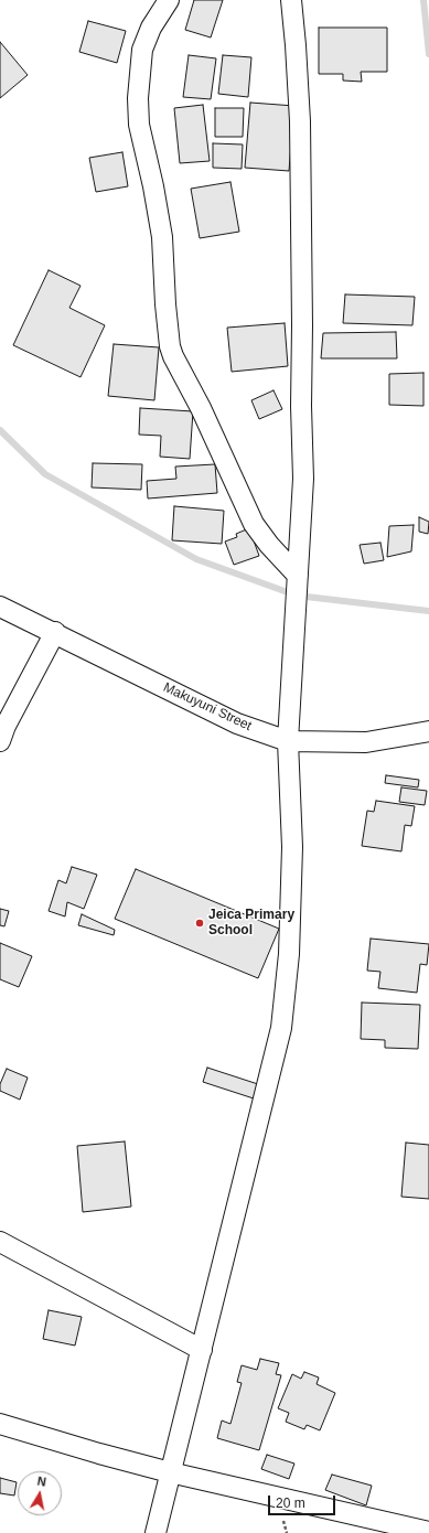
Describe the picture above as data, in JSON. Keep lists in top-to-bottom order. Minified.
{"streets":{"street":["Makuyuni Street"]},"places":["Jeica Primary School"],"scale_bar":"20 m","north":"top"}
